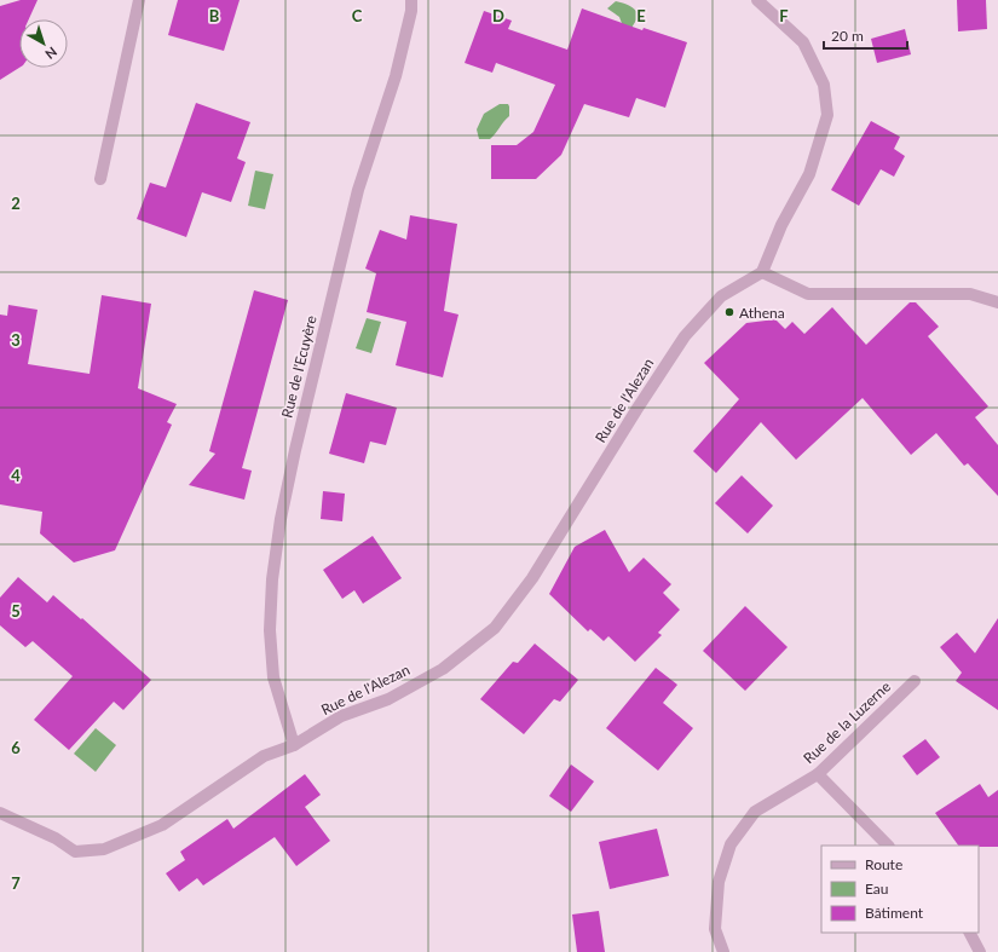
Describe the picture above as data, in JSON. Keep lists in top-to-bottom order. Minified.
{"streets":{"street":["Rue de l'Ecuyère","Rue de l'Alezan","Rue de la Luzerne"]},"crossings":[["Rue de l'Ecuyère","Rue de l'Alezan"]],"places":["Athena"],"legend":["Route","Eau","Bâtiment"],"scale_bar":"20 m","north":"bottom right","grid":{"columns":["B","C","D","E","F"],"rows":["2","3","4","5","6","7"]}}
